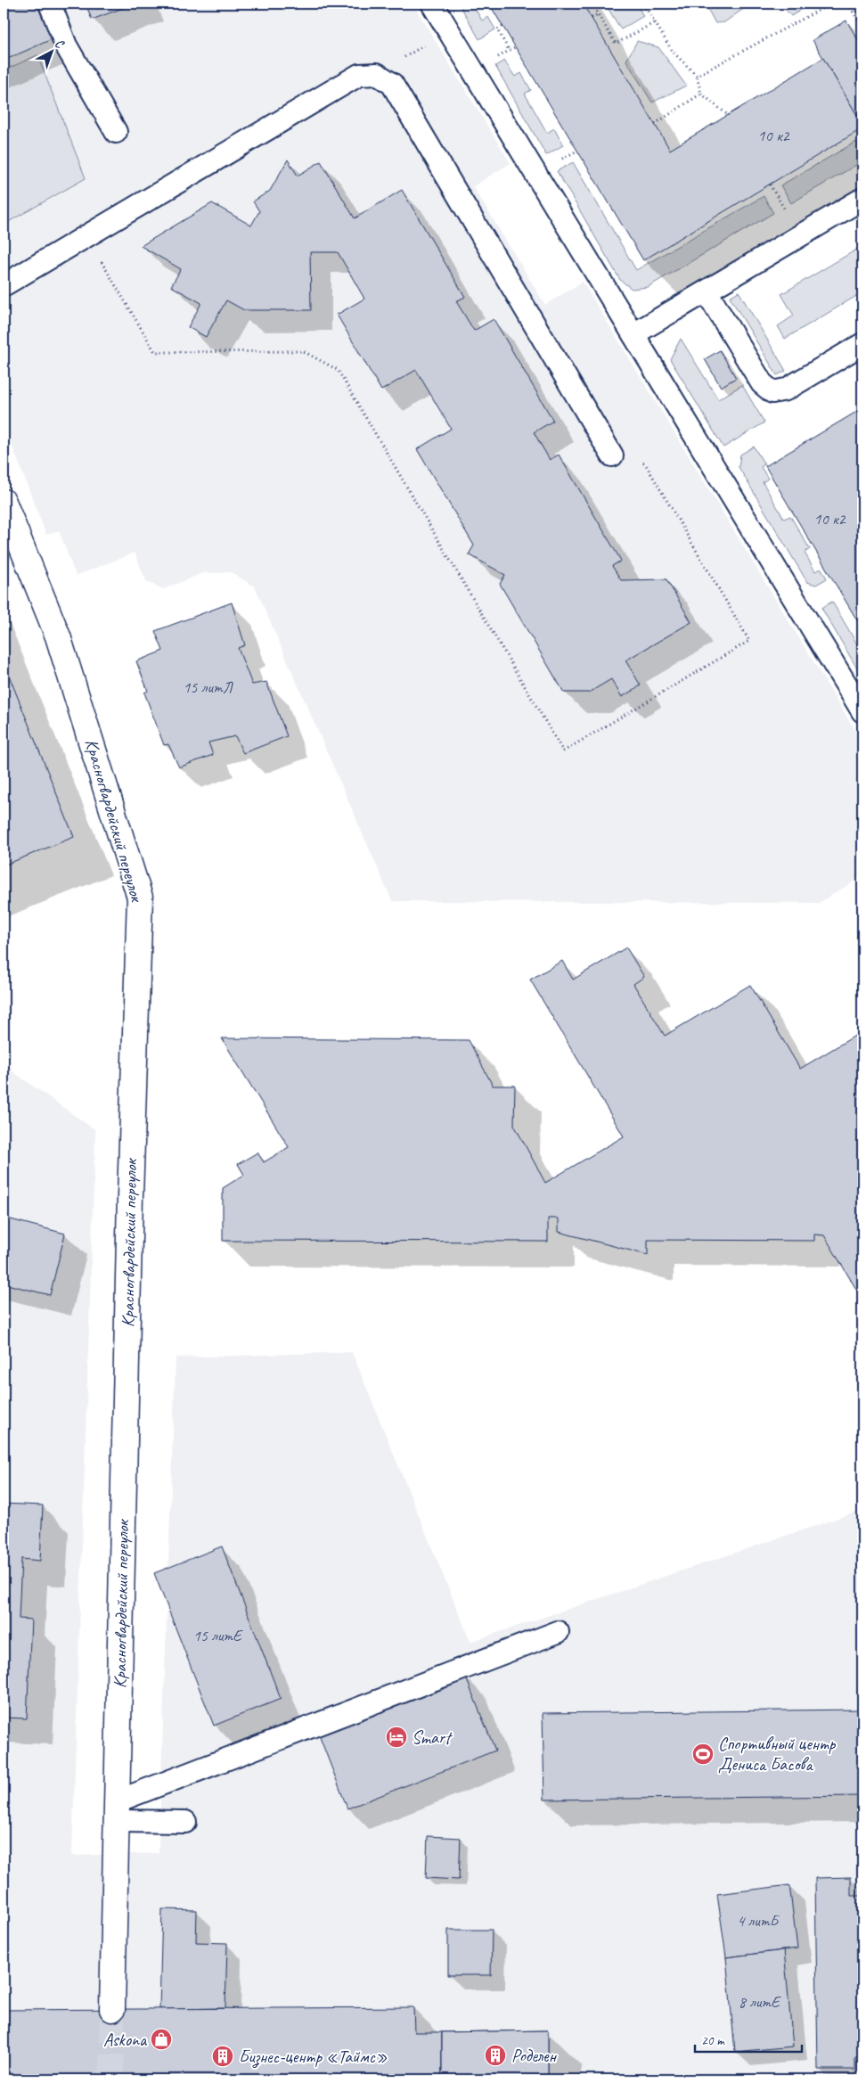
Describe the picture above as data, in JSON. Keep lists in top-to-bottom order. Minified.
{"streets":{"street":["Красногвардейский переулок"]},"places":{"hotel":["Smart"],"sports":["Спортивный центр Дениса Басова"],"shop":["Askona"],"building":["Роделен","Бизнес-центр «Таймс»"]},"house_numbers":["10 к2","10 к2","15 литЛ","15 литЕ","4 литБ","8 литЕ"],"scale_bar":"20 m","north":"top right"}
